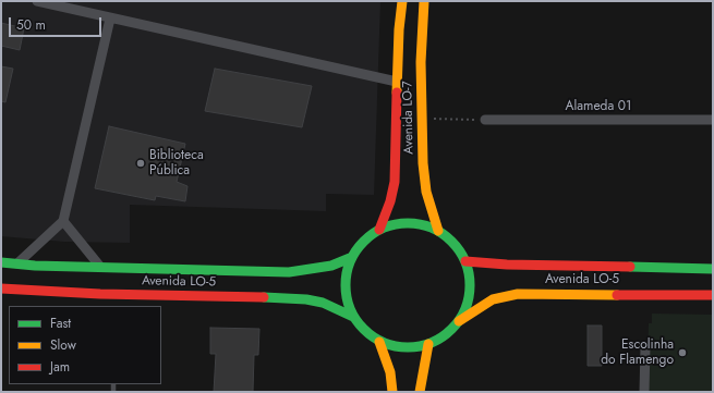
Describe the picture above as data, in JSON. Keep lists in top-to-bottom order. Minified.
{"streets":{"main road":["Avenida LO-7","Avenida LO-5"],"street":["Alameda 01"]},"crossings":[["Avenida LO-7","Avenida LO-5"]],"places":["Biblioteca Pública","Escolinha do Flamengo"],"legend":["Fast","Slow","Jam"],"scale_bar":"50 m"}
